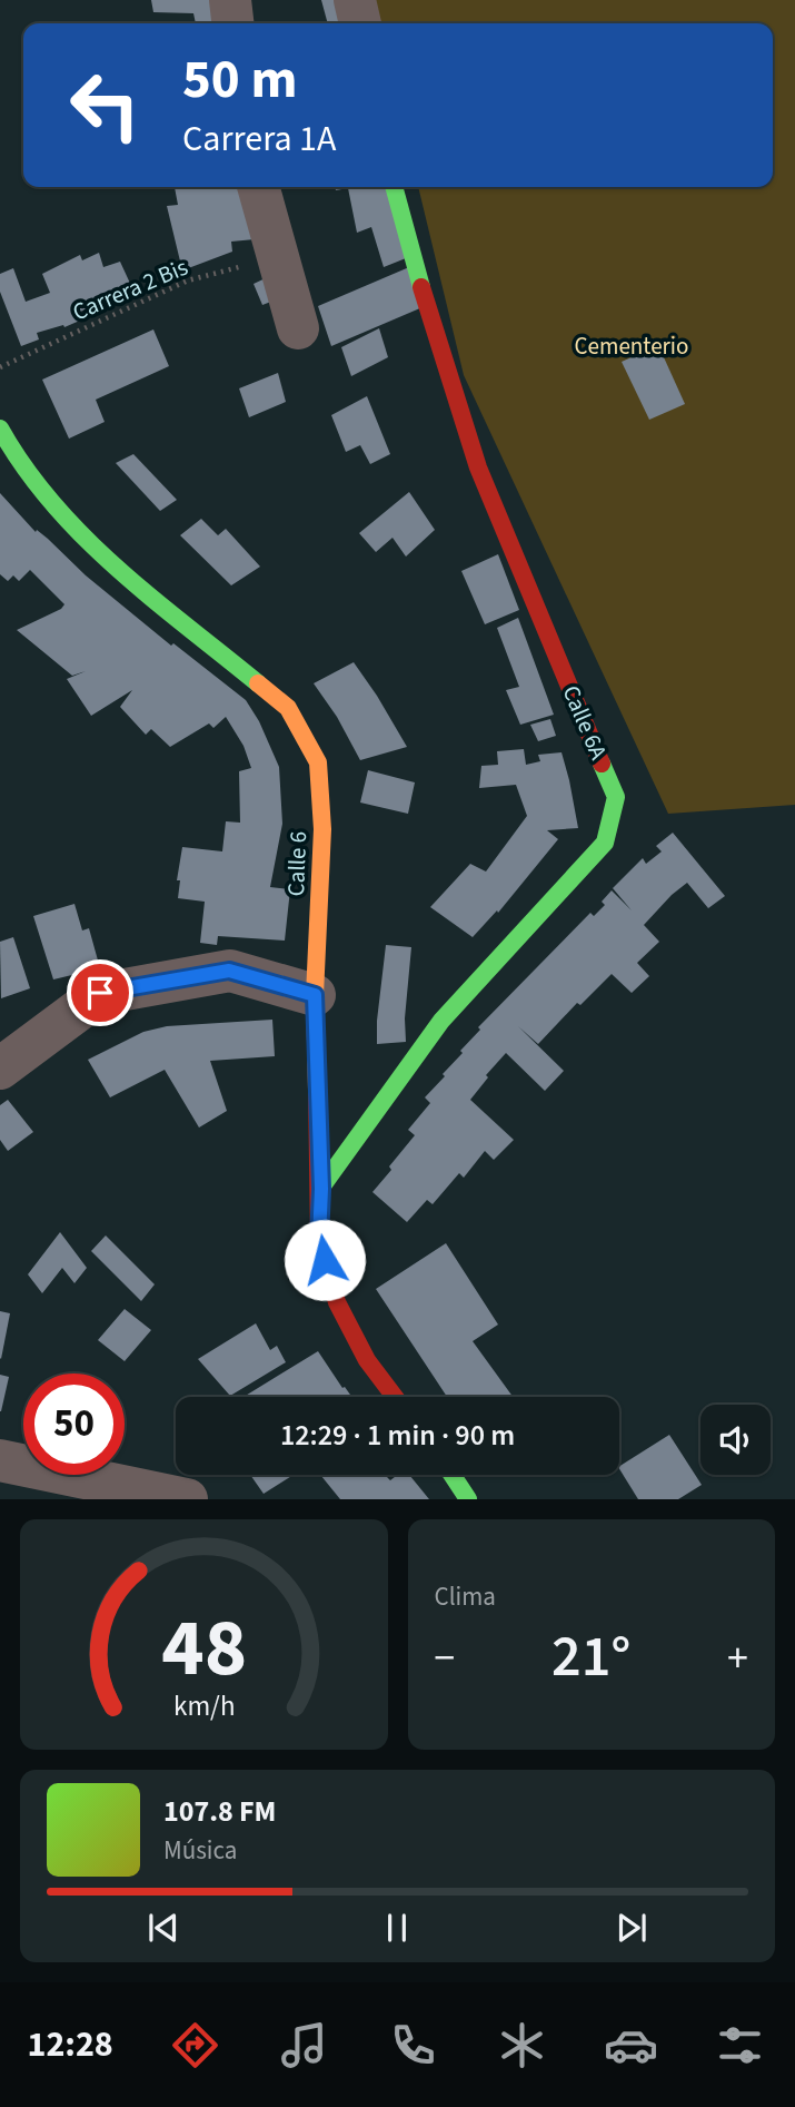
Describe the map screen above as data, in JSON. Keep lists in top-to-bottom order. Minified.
{"streets":{"main road":["Calle 6A","Calle 6"],"path":["Carrera 2 Bis"]},"crossings":[["Calle 6A","Calle 6"]],"parks":["Cementerio"],"page":{"turn":["50 m","Carrera 1A"],"limit":"50","trip":"12:29 · 1 min · 90 m","tile":"Clima","heat":["−","21°","+"],"song":["107.8 FM","Música"],"tabs":"12:28","gauge":["48","km/h"]}}
